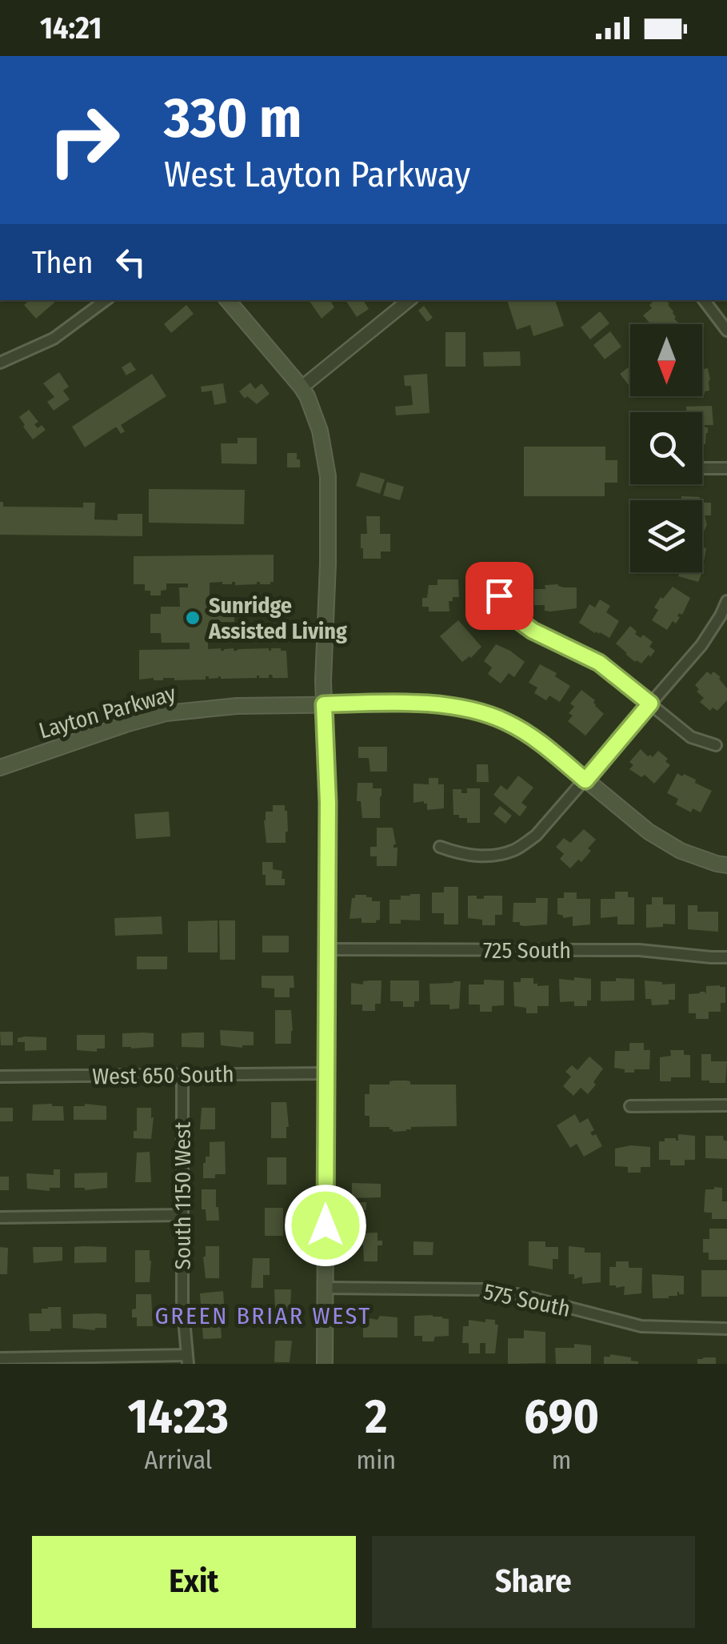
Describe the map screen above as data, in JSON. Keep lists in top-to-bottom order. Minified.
{"streets":{"main road":["Layton Parkway"],"street":["725 South","West 650 South","South 1150 West","575 South"]},"crossings":[["West 650 South","South 1150 West"]],"districts":["GREEN BRIAR WEST"],"places":["Sunridge Assisted Living"],"north":"bottom","page":{"status":"14:21","turn":["330 m","West Layton Parkway"],"then":"Then","eta":["14:23","Arrival","2","min","690","m"],"buttons":["Exit","Share"]}}
